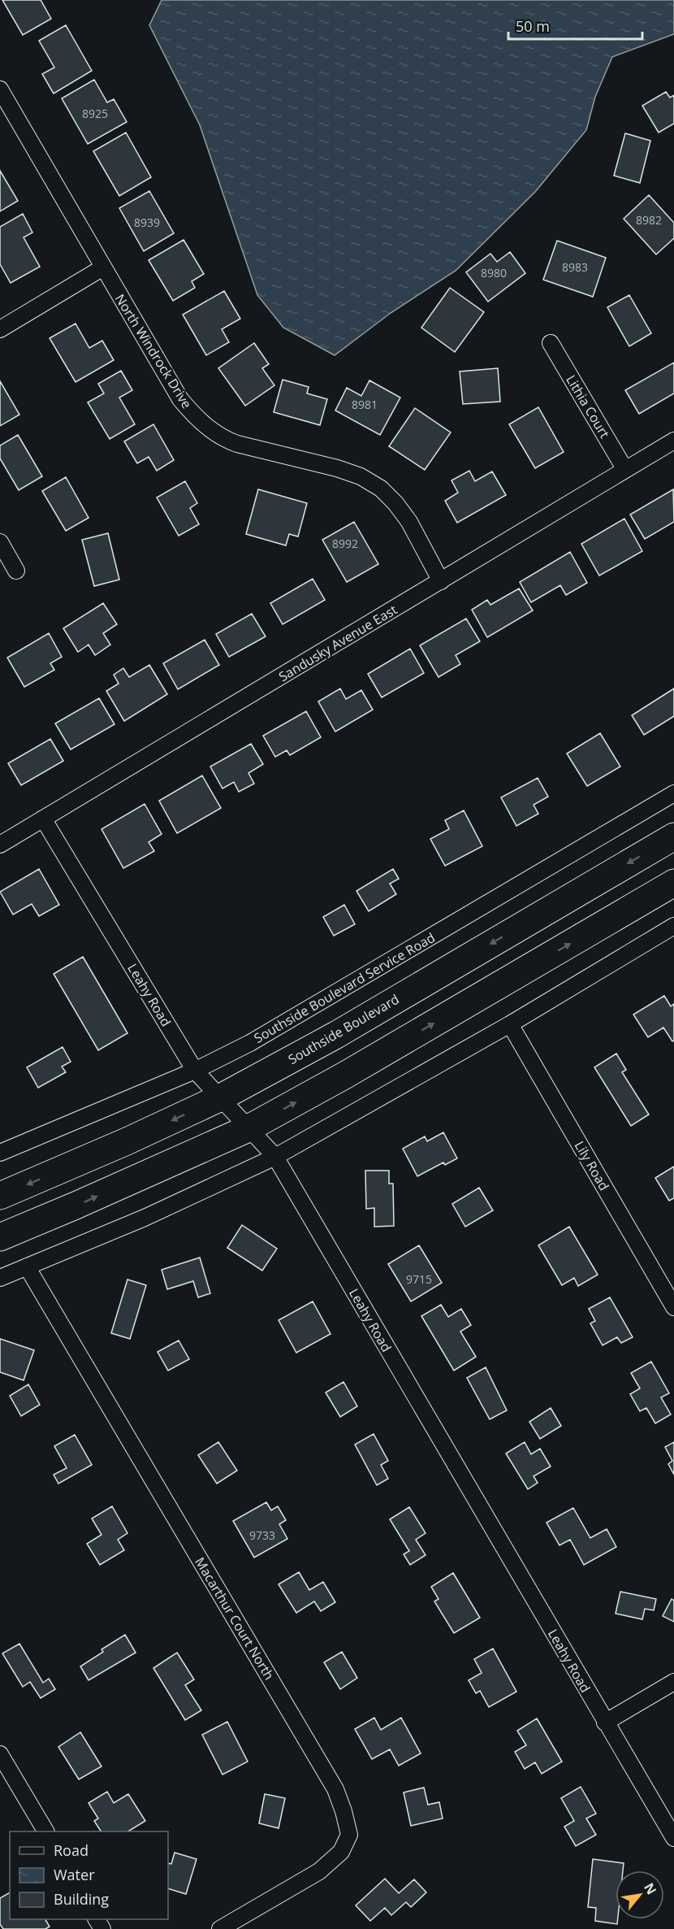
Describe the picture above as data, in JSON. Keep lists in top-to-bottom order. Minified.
{"streets":{"highway":["Southside Boulevard"],"street":["North Windrock Drive","Lithia Court","Sandusky Avenue East","Southside Boulevard Service Road","Leahy Road","Lily Road","Macarthur Court North"]},"crossings":[["North Windrock Drive","Sandusky Avenue East"],["Lithia Court","Sandusky Avenue East"],["Sandusky Avenue East","Leahy Road"],["Southside Boulevard Service Road","Leahy Road"],["Leahy Road","Southside Boulevard"]],"house_numbers":["8925","8982","8939","8983","8980","8981","8992","9715","9733"],"legend":["Road","Water","Building"],"scale_bar":"50 m","north":"top right"}
